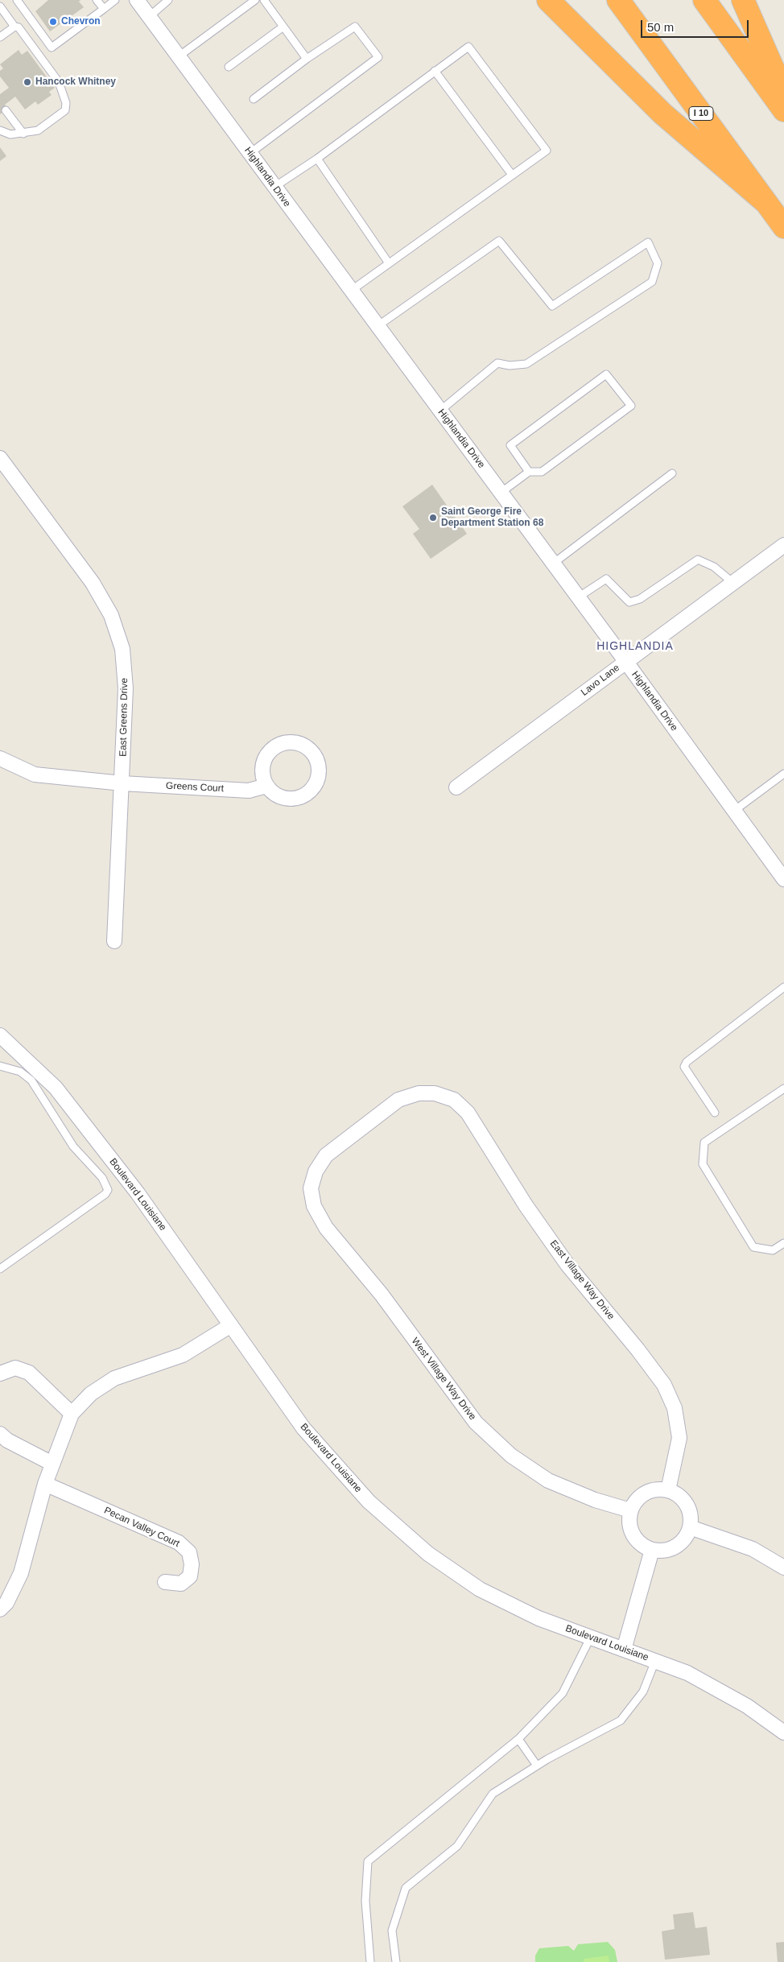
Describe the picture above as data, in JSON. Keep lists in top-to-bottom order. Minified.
{"streets":{"highway":["I 10"],"street":["Highlandia Drive","Lavo Lane","East Greens Drive","Greens Court","Boulevard Louisiane","East Village Way Drive","West Village Way Drive","Pecan Valley Court"]},"crossings":[["Highlandia Drive","Lavo Lane"],["East Greens Drive","Greens Court"],["East Village Way Drive","West Village Way Drive"]],"districts":["HIGHLANDIA"],"places":["Chevron","Hancock Whitney","Saint George Fire Department Station 68"],"scale_bar":"50 m"}
